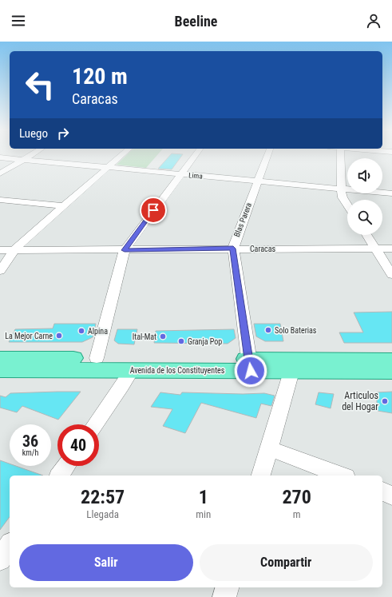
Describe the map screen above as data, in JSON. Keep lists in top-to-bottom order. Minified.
{"streets":{"main road":["Avenida de los Constituyentes"],"street":["Lima","Blas Parera","Caracas"]},"crossings":[["Lima","Blas Parera"],["Blas Parera","Caracas"],["Blas Parera","Avenida de los Constituyentes"]],"places":["Solo Baterias","Alpina","La Mejor Carne","Ital-Mat","Granja Pop","Articulos del Hogar"],"page":{"header":"Beeline","turn":["120 m","Caracas"],"then":"Luego","speed":"36 km/h","limit":"40","eta":["22:57","Llegada","1","min","270","m"],"buttons":["Salir","Compartir"]}}
